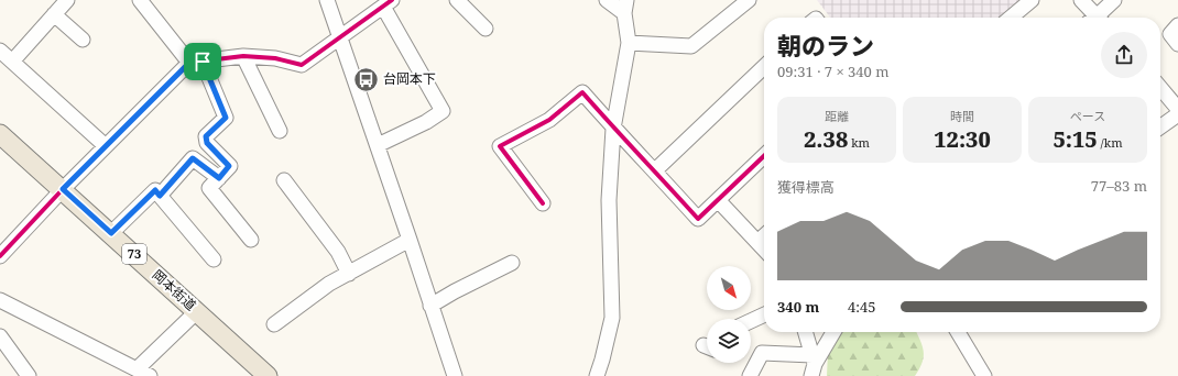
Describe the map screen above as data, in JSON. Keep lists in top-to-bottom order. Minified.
{"streets":{"main road":["73","岡本街道"]},"places":{"bus stop":["台岡本下"]},"north":"bottom right","page":{"heading":["朝のラン","09:31 · 7 × 340 m"],"stats":[["距離","2.38 km"],["時間","12:30"],["ペース","5:15 /km"]],"chart":["獲得標高","77–83 m"],"list":[{"name":"340 m","note":"4:45"}]}}
